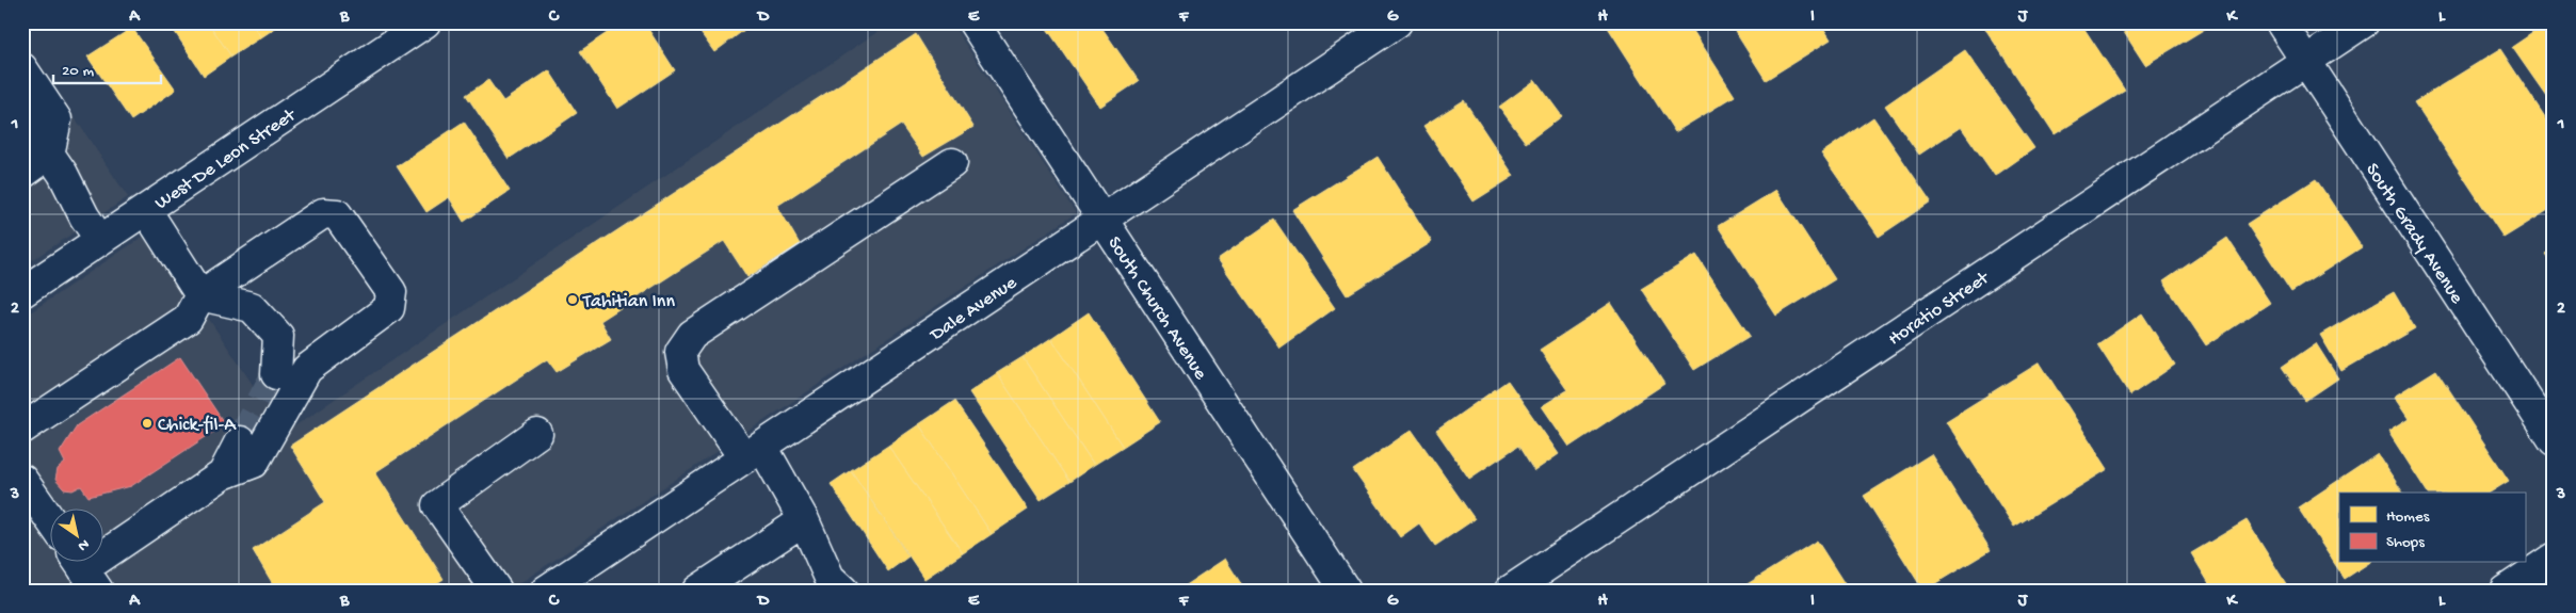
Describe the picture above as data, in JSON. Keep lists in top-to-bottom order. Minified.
{"streets":{"street":["West De Leon Street","South Grady Avenue","Dale Avenue","South Church Avenue","Horatio Street"]},"crossings":[["South Grady Avenue","Horatio Street"],["Dale Avenue","South Church Avenue"]],"places":["Tahitian Inn","Chick-fil-A"],"legend":["Homes","Shops"],"scale_bar":"20 m","north":"bottom right","grid":{"columns":["A","B","C","D","E","F","G","H","I","J","K","L"],"rows":["1","2","3"]}}
